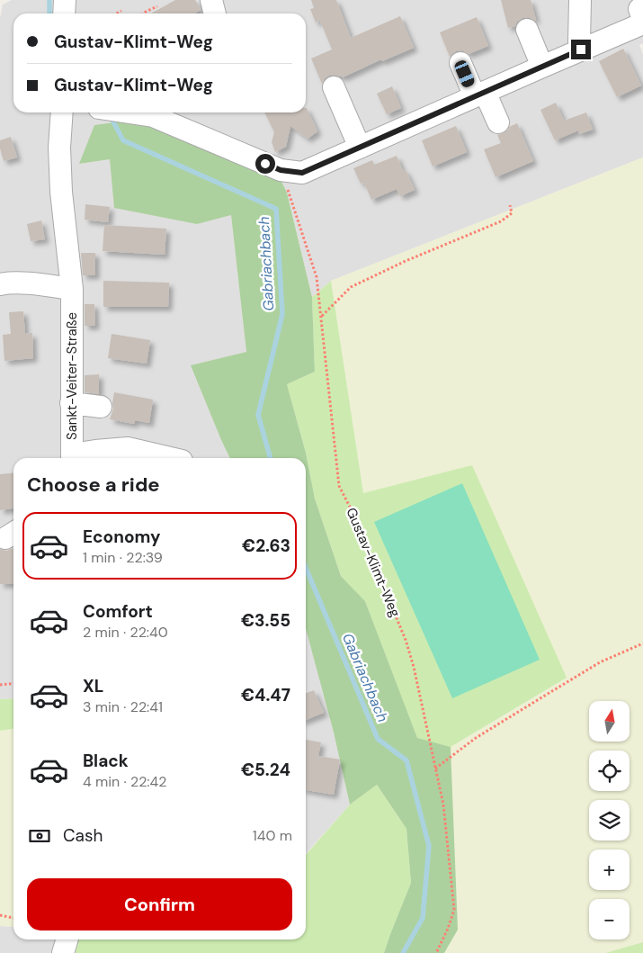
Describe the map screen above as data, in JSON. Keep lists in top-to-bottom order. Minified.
{"streets":{"street":["Sankt-Veiter-Straße"],"path":["Gustav-Klimt-Weg"]},"water":["Gabriachbach"],"north":"top","page":{"banner":["Gustav-Klimt-Weg","Gustav-Klimt-Weg"],"heading":"Choose a ride","list":[{"name":"Economy","note":"1 min · 22:39","value":"€2.63"},{"name":"Comfort","note":"2 min · 22:40","value":"€3.55"},{"name":"XL","note":"3 min · 22:41","value":"€4.47"},{"name":"Black","note":"4 min · 22:42","value":"€5.24"}],"map_buttons":["+","−"],"pay":["Cash","140 m"],"buttons":"Confirm"}}
